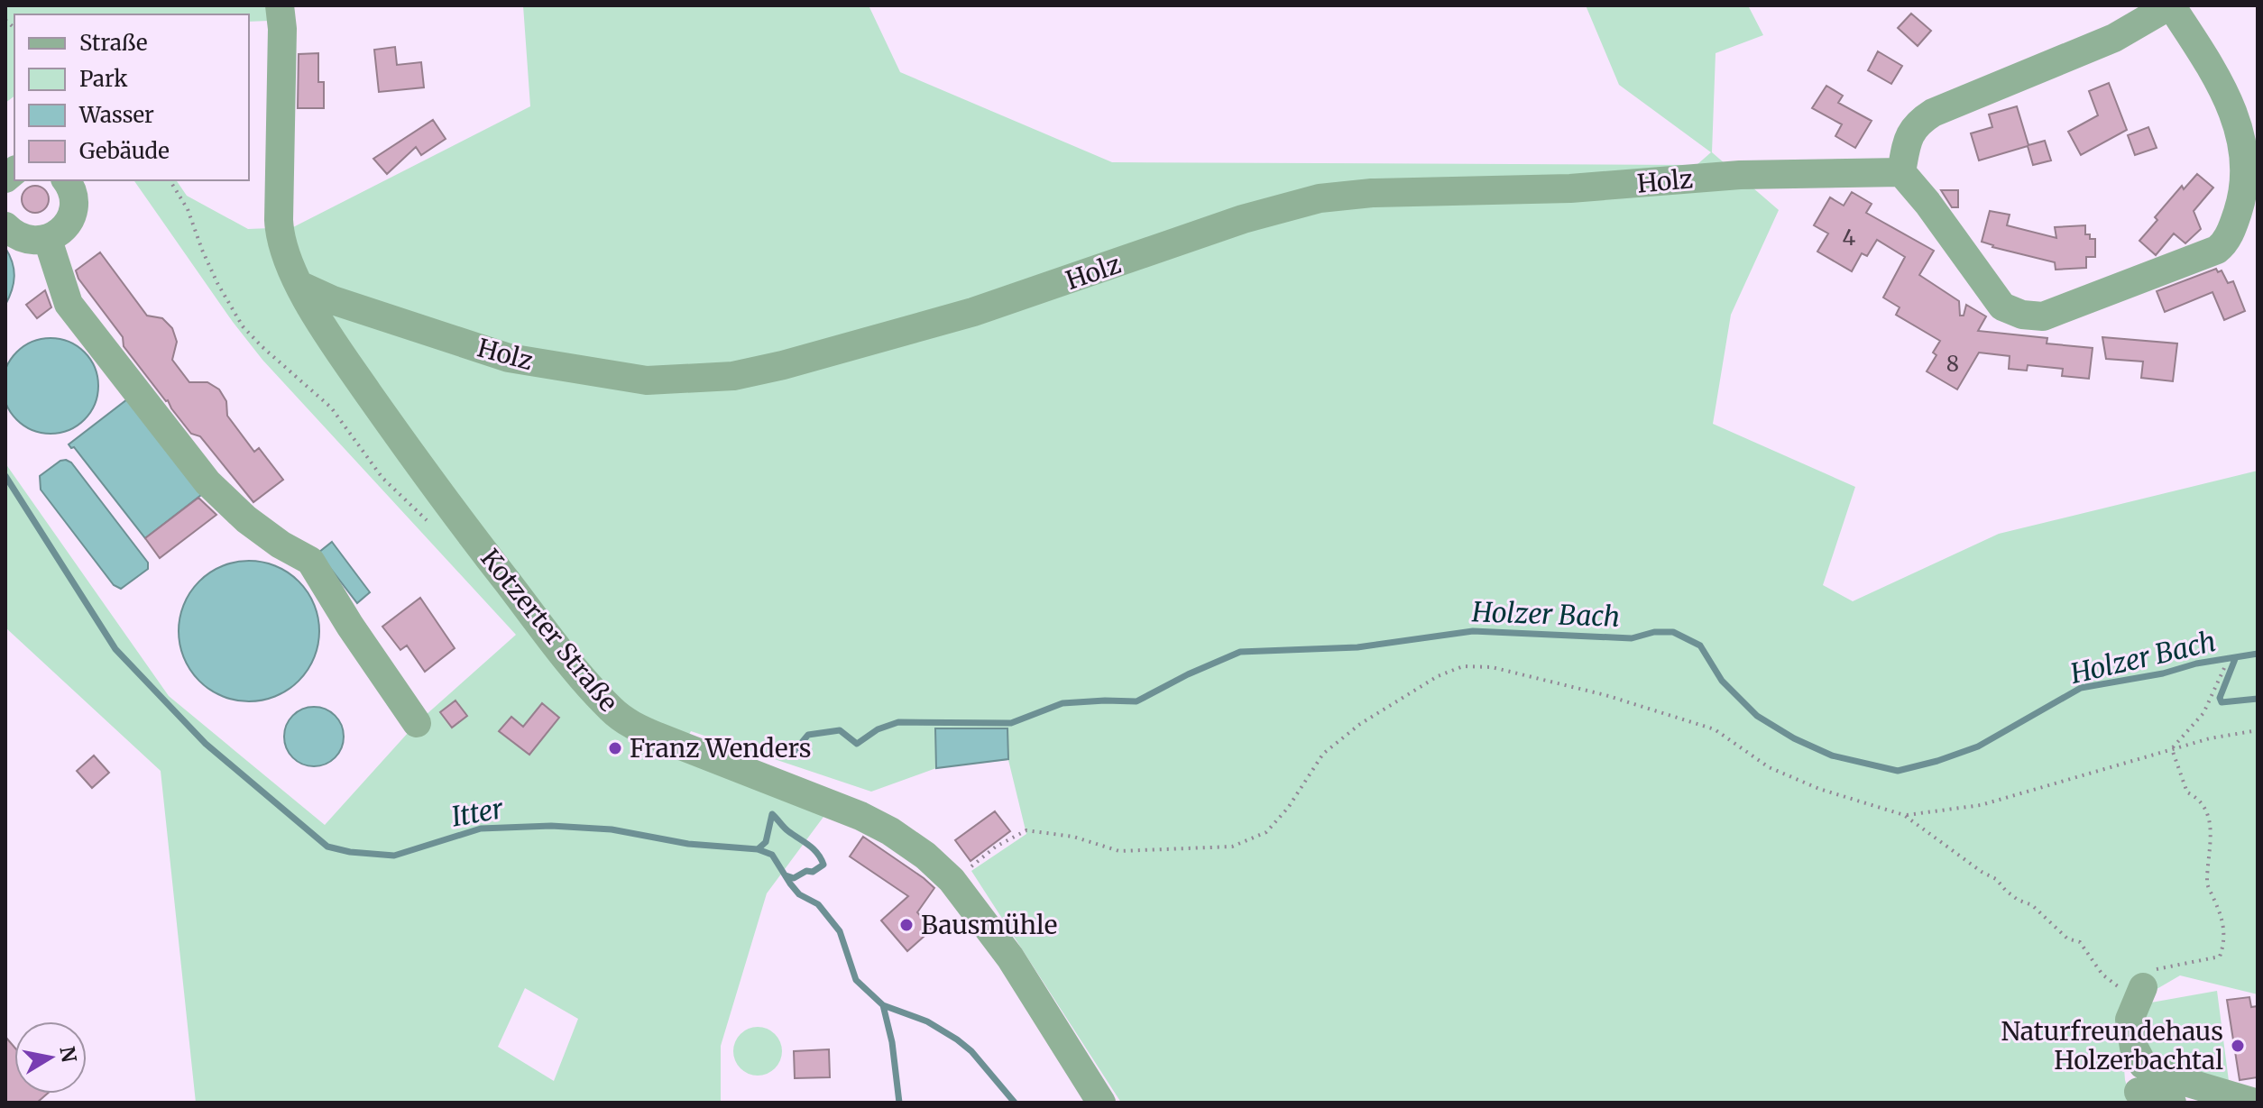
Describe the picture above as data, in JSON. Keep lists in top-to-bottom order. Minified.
{"streets":{"street":["Holz","Kotzerter Straße"]},"crossings":[["Holz","Kotzerter Straße"]],"water":["Holzer Bach","Itter"],"places":["Franz Wenders","Bausmühle","Naturfreundehaus Holzerbachtal"],"house_numbers":["4","8"],"legend":["Straße","Park","Wasser","Gebäude"],"north":"right"}
